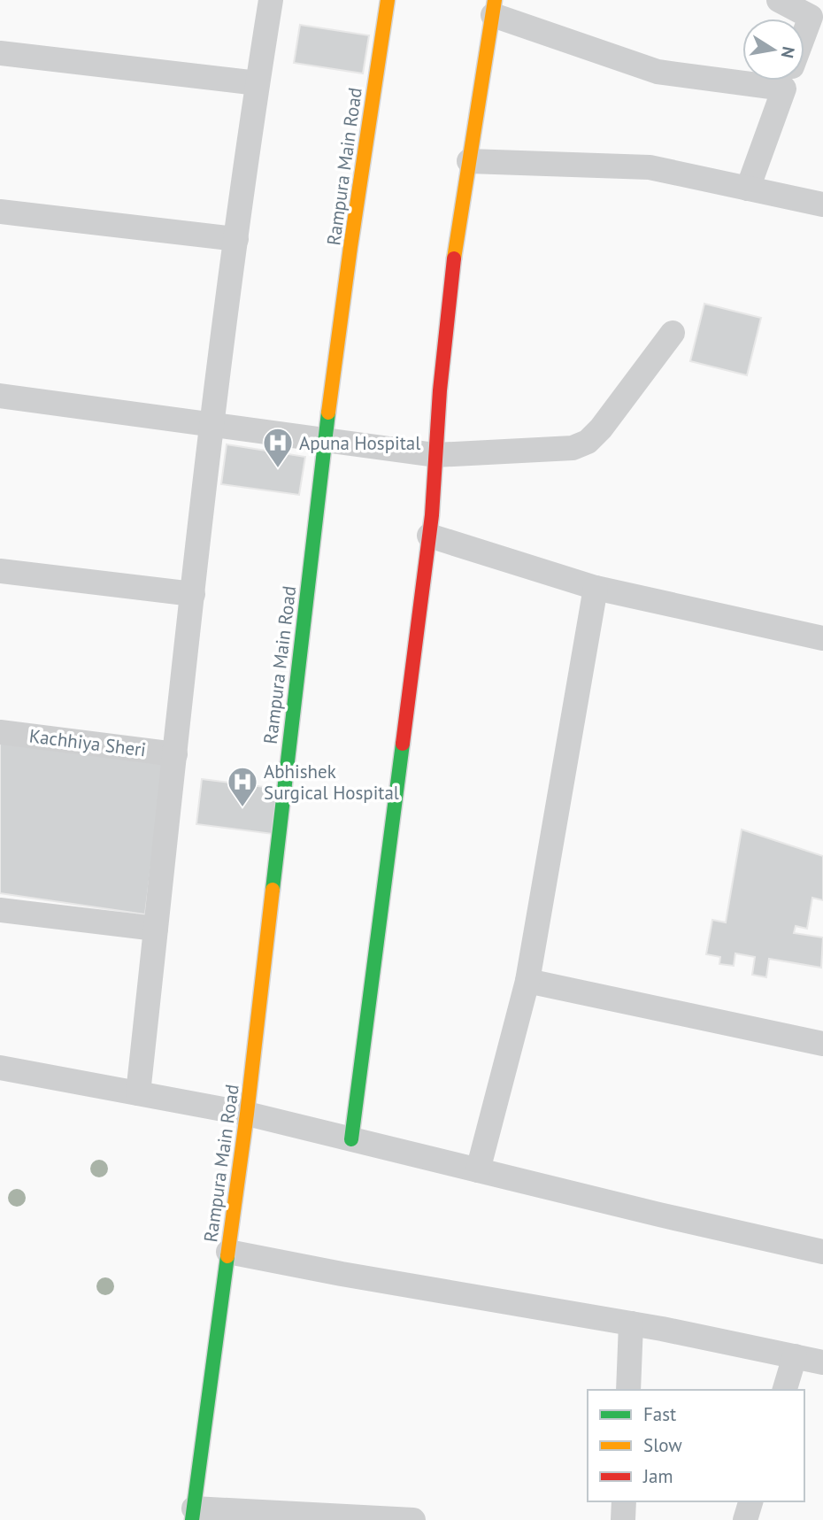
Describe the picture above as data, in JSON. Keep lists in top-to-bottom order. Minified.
{"streets":{"street":["Rampura Main Road","Kachhiya Sheri"]},"places":{"hospital":["Apuna Hospital","Abhishek Surgical Hospital"]},"legend":["Fast","Slow","Jam"],"north":"right"}
